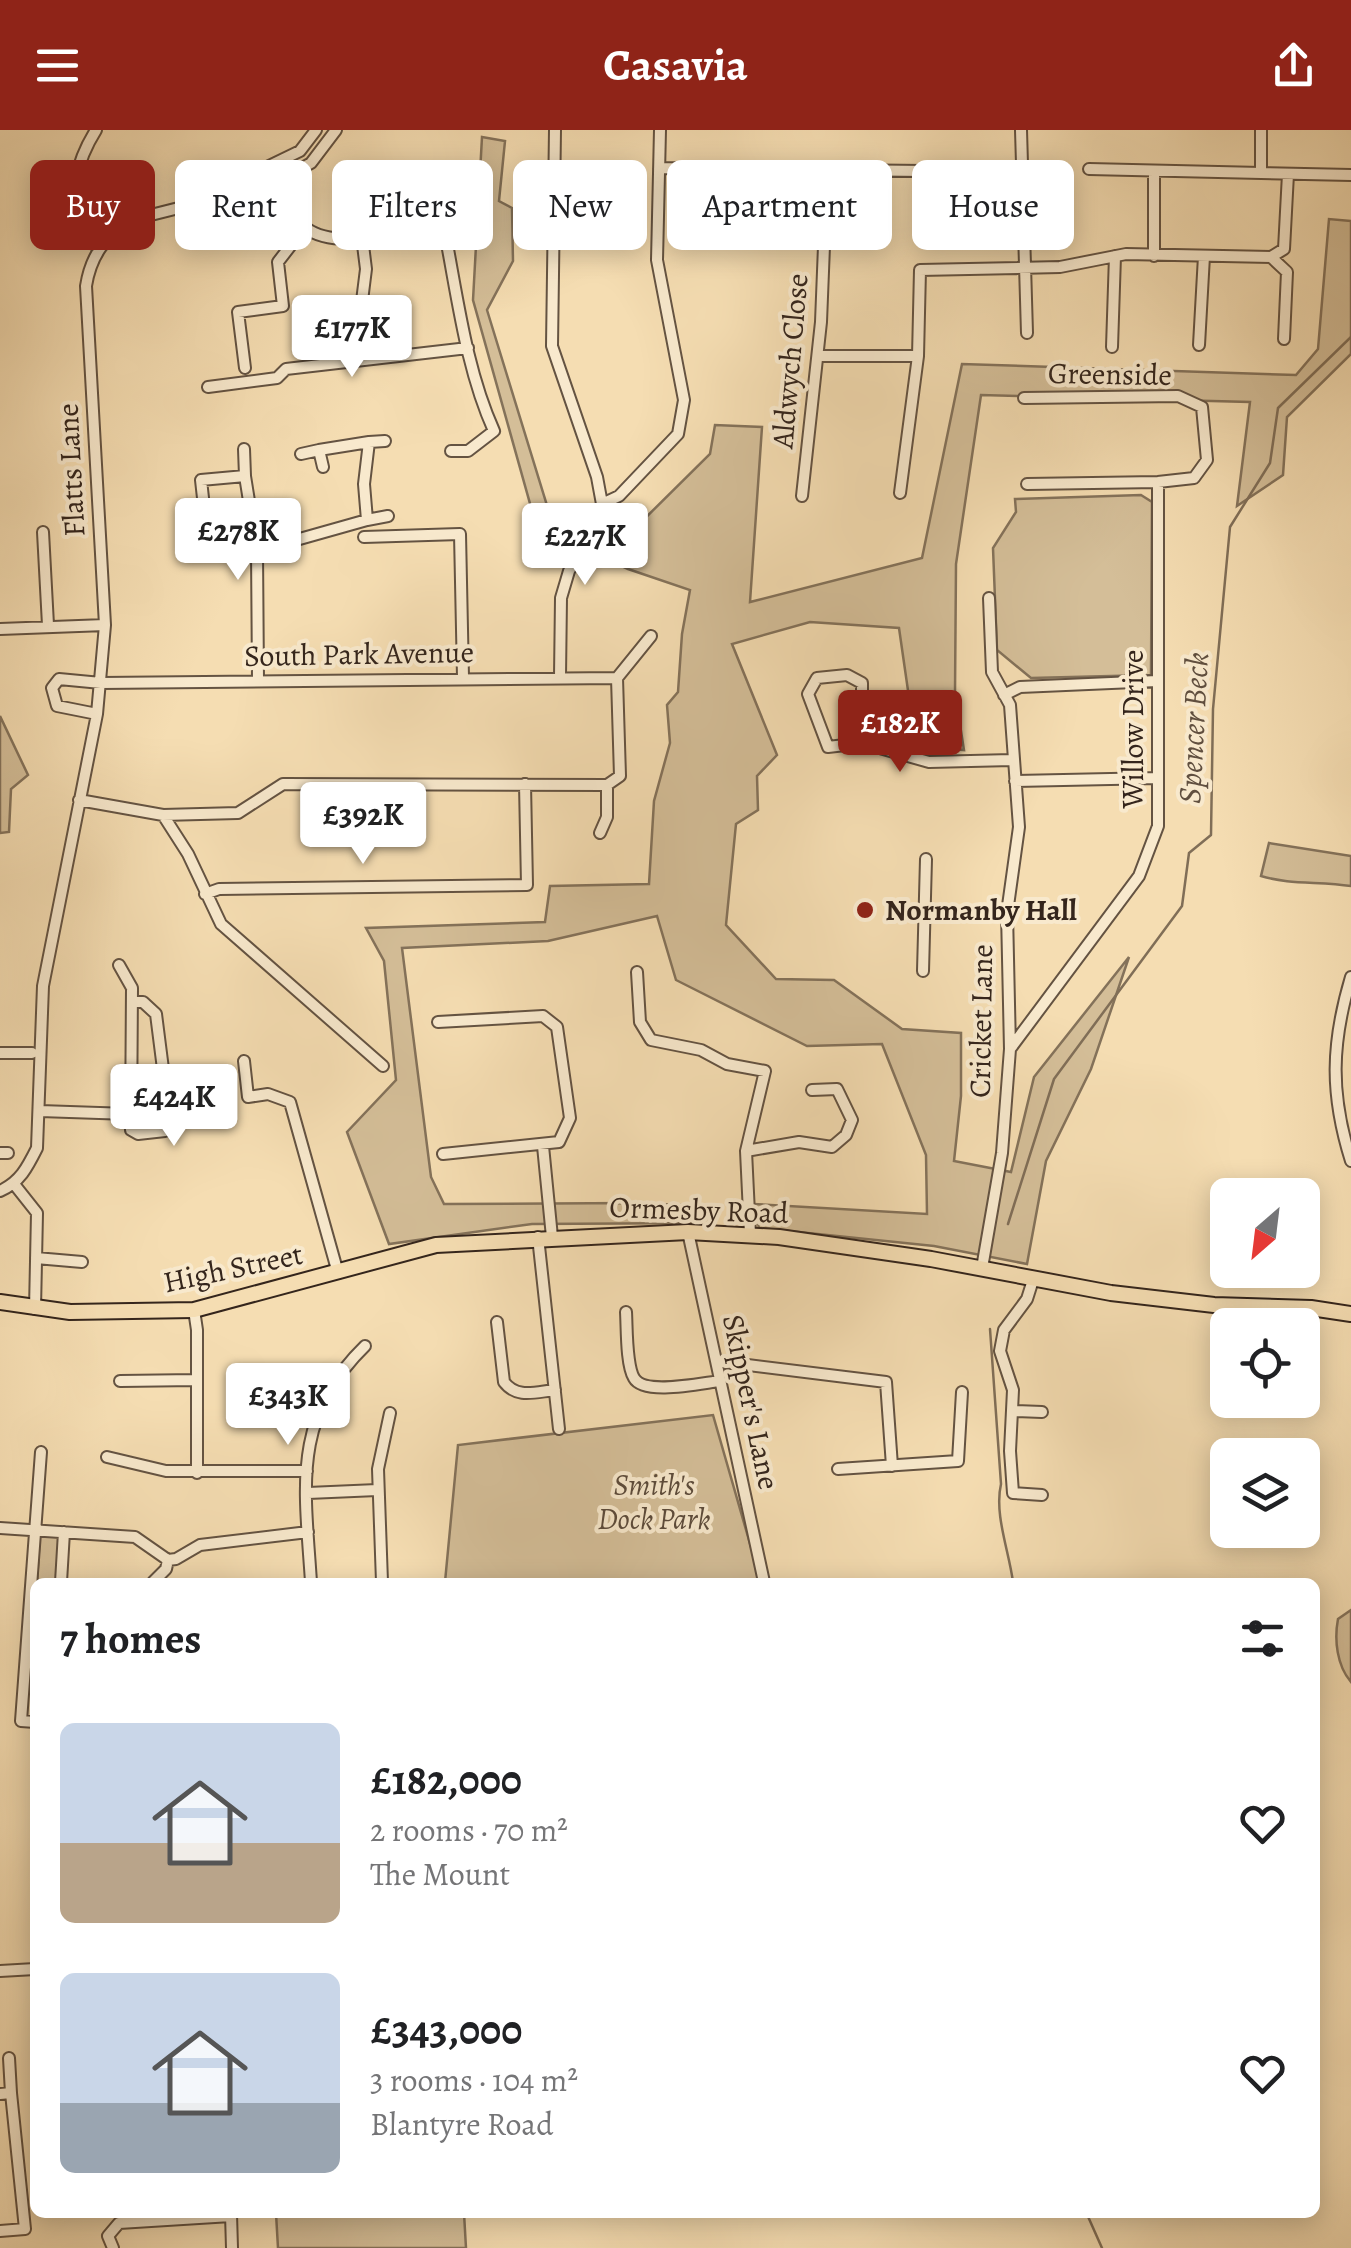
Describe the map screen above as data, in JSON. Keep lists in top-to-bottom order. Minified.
{"streets":{"main road":["Ormesby Road","High Street"],"street":["Aldwych Close","Greenside","Flatts Lane","South Park Avenue","Willow Drive","Cricket Lane","Skipper's Lane"]},"crossings":[["Greenside","Willow Drive"],["Flatts Lane","South Park Avenue"],["Willow Drive","Cricket Lane"],["Cricket Lane","Ormesby Road"],["Ormesby Road","High Street"],["Ormesby Road","Skipper's Lane"]],"water":["Spencer Beck"],"parks":["Smith's Dock Park"],"places":["Normanby Hall"],"north":"bottom left","page":{"header":"Casavia","chip":["Buy","Rent","Filters","New","Apartment","House"],"price":["£177K","£278K","£227K","£182K","£392K","£424K","£343K"],"heading":"7 homes","list":[{"name":"£182,000","note":"2 rooms · 70 m² · The Mount"},{"name":"£343,000","note":"3 rooms · 104 m² · Blantyre Road"}]}}
